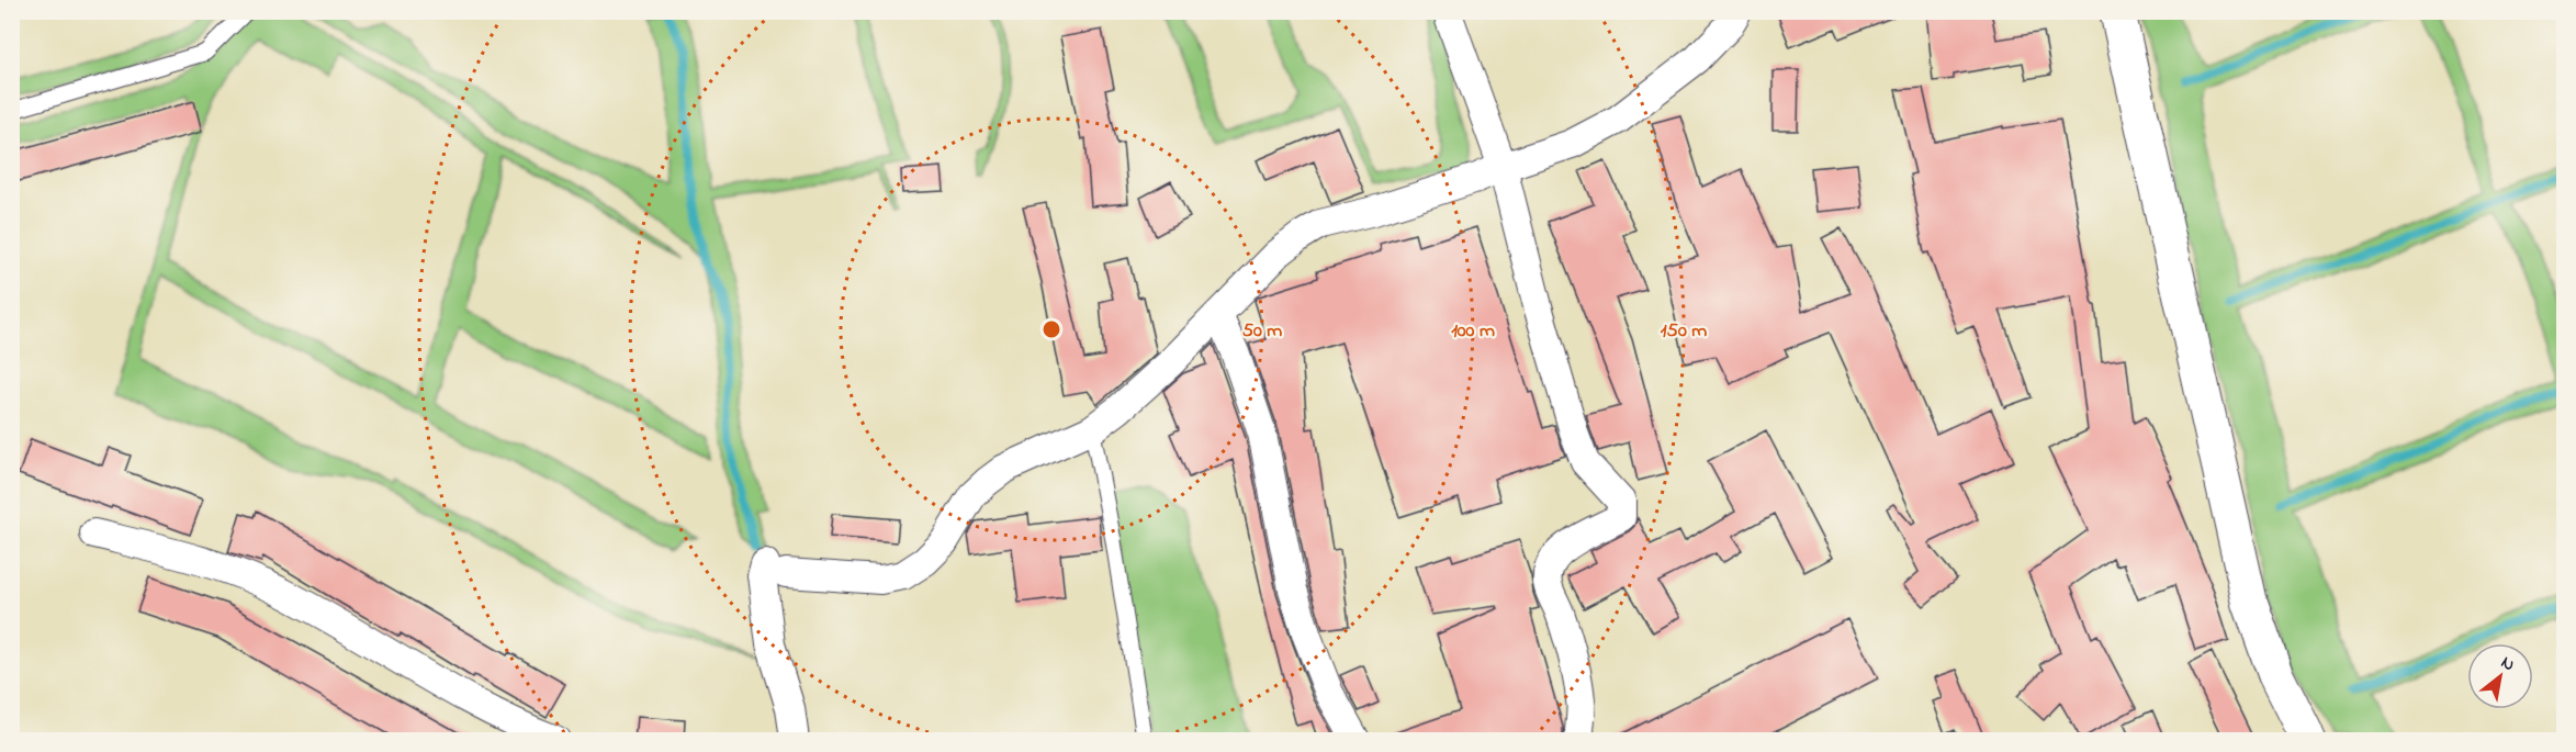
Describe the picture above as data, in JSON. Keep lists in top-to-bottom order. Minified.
{"north":"top right","rings":["50 m","100 m","150 m"]}
